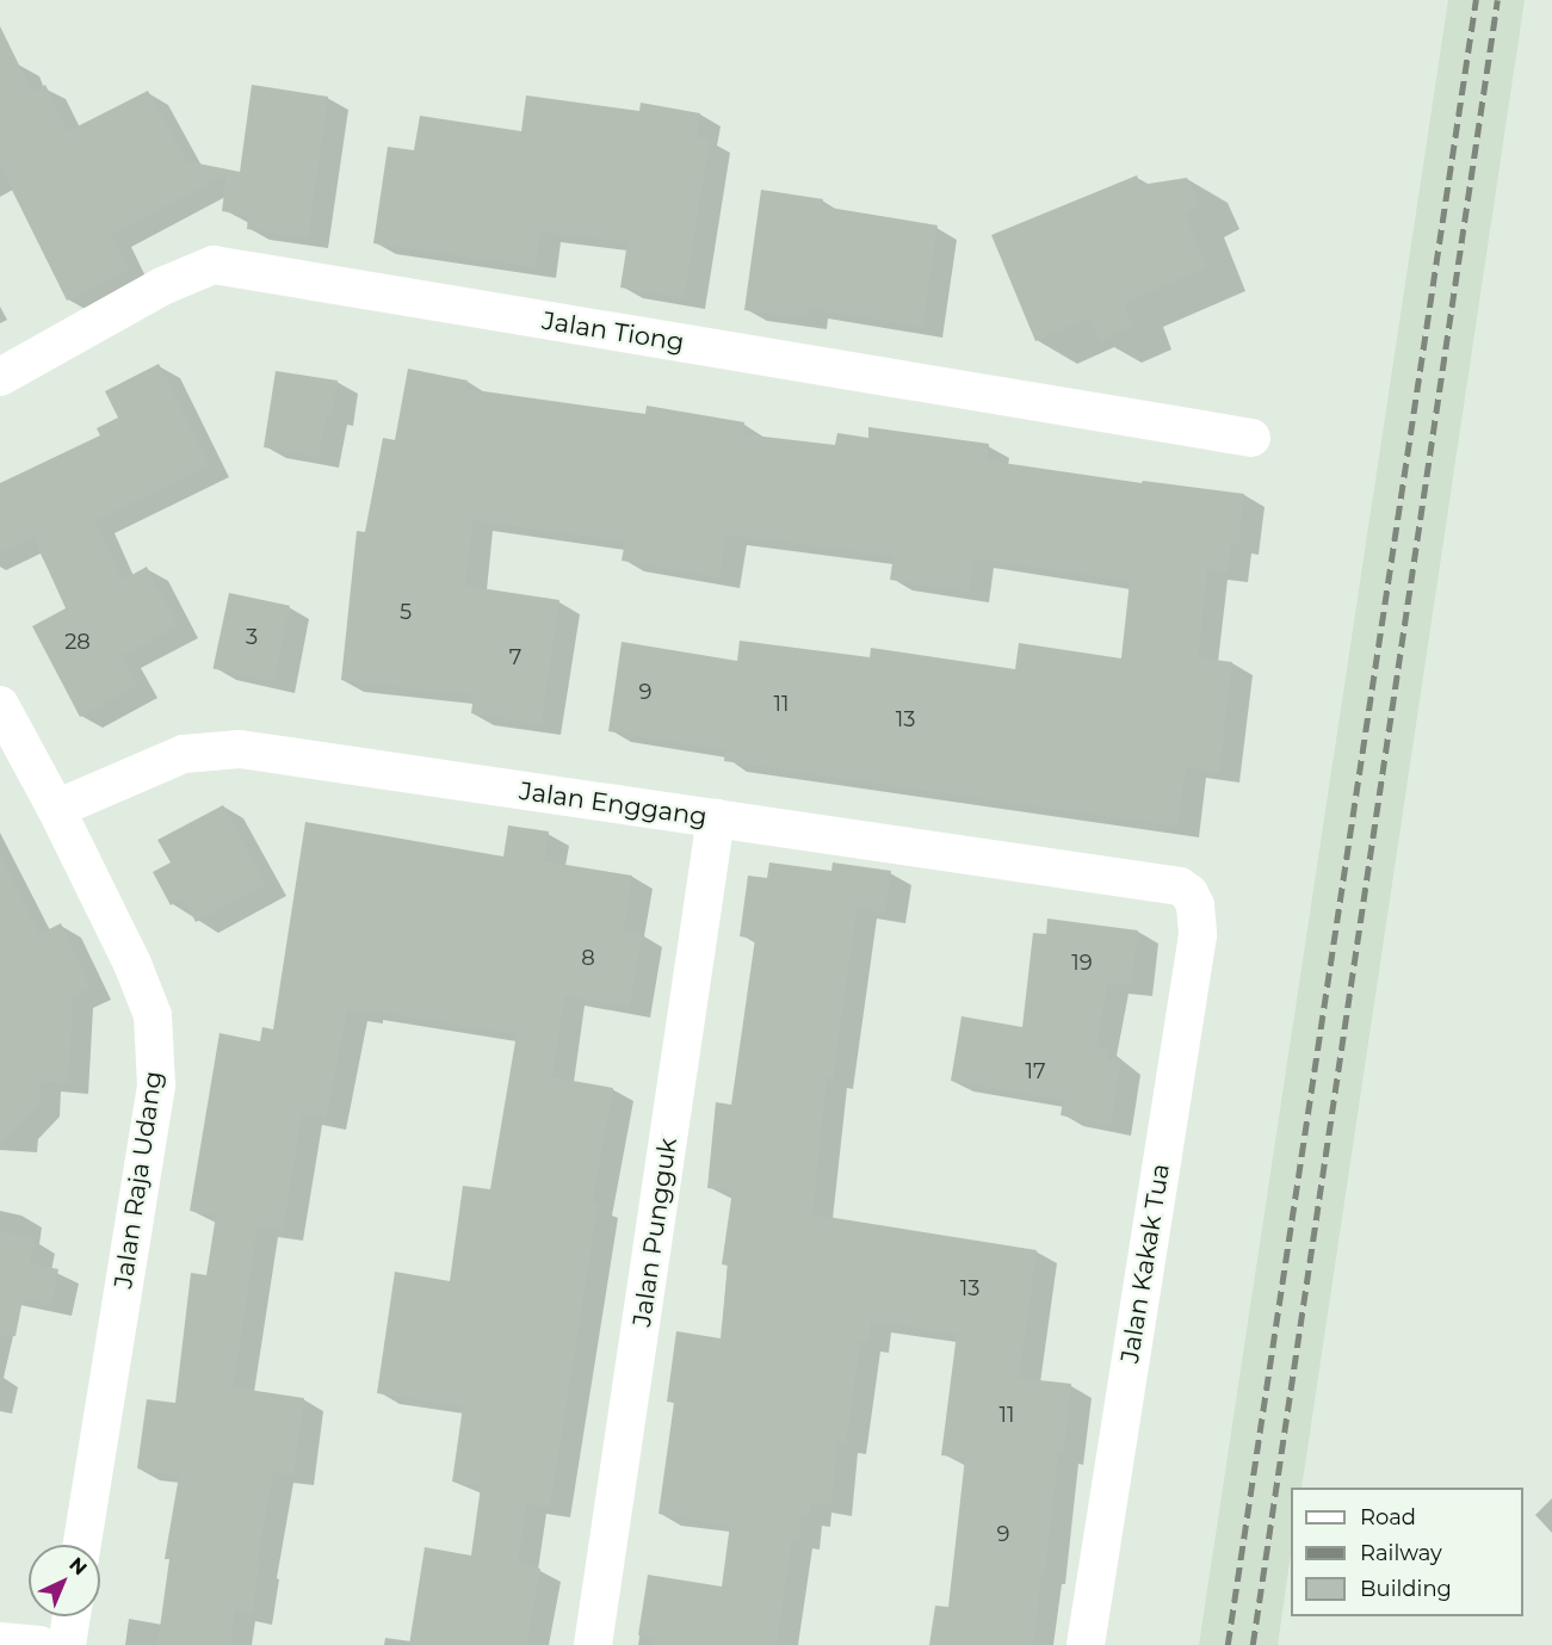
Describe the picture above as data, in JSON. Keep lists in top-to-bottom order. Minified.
{"streets":{"street":["Jalan Tiong","Jalan Enggang","Jalan Raja Udang","Jalan Pungguk","Jalan Kakak Tua"]},"crossings":[["Jalan Enggang","Jalan Raja Udang"],["Jalan Enggang","Jalan Pungguk"],["Jalan Enggang","Jalan Kakak Tua"]],"house_numbers":["5","3","28","7","9","11","13","8","19","17","13","11","9"],"legend":["Road","Railway","Building"],"north":"top right"}
